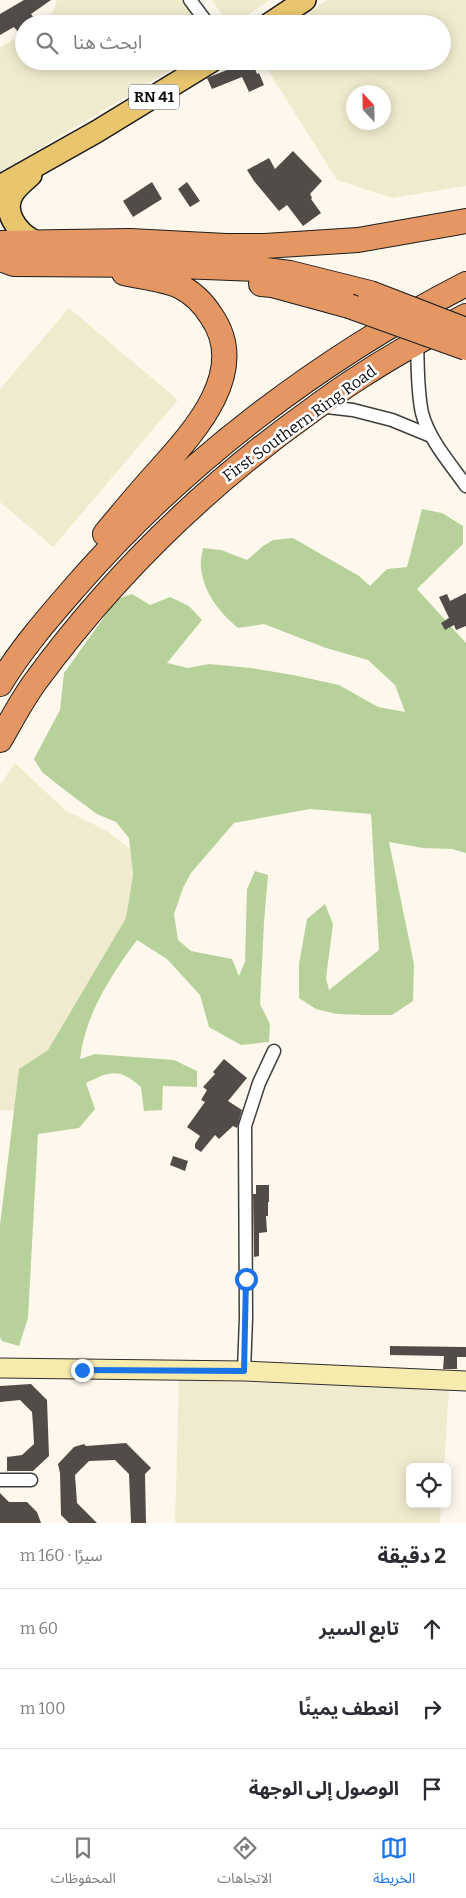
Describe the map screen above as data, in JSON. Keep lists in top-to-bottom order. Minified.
{"streets":{"highway":["First Southern Ring Road"],"main road":["RN 41"]},"north":"top","page":{"search":"ابحث هنا","heading":["2 دقيقة","سيرًا · 160 m"],"list":[["تابع السير","60 m"],["انعطف يمينًا","100 m"],"الوصول إلى الوجهة"],"nav":["الخريطة","الاتجاهات","المحفوظات"]}}
